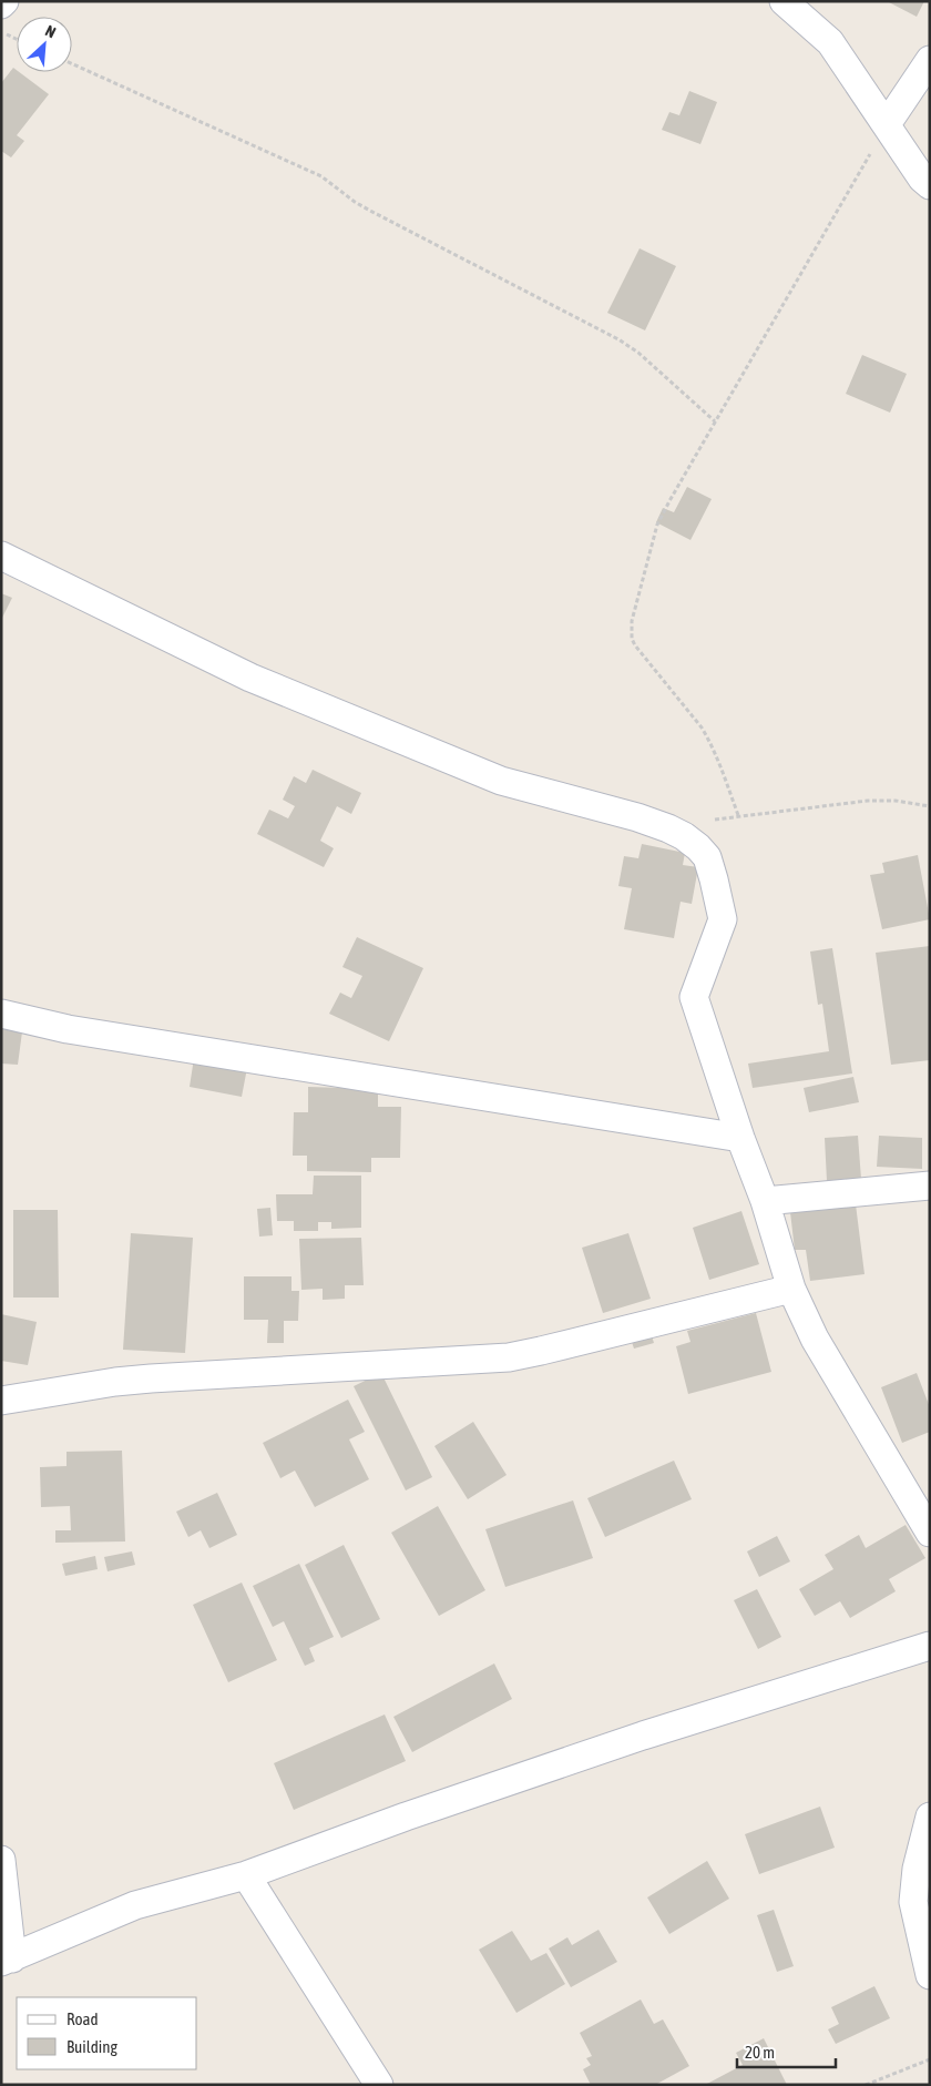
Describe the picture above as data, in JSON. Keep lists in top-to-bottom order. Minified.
{"legend":["Road","Building"],"scale_bar":"20 m","north":"top right"}
